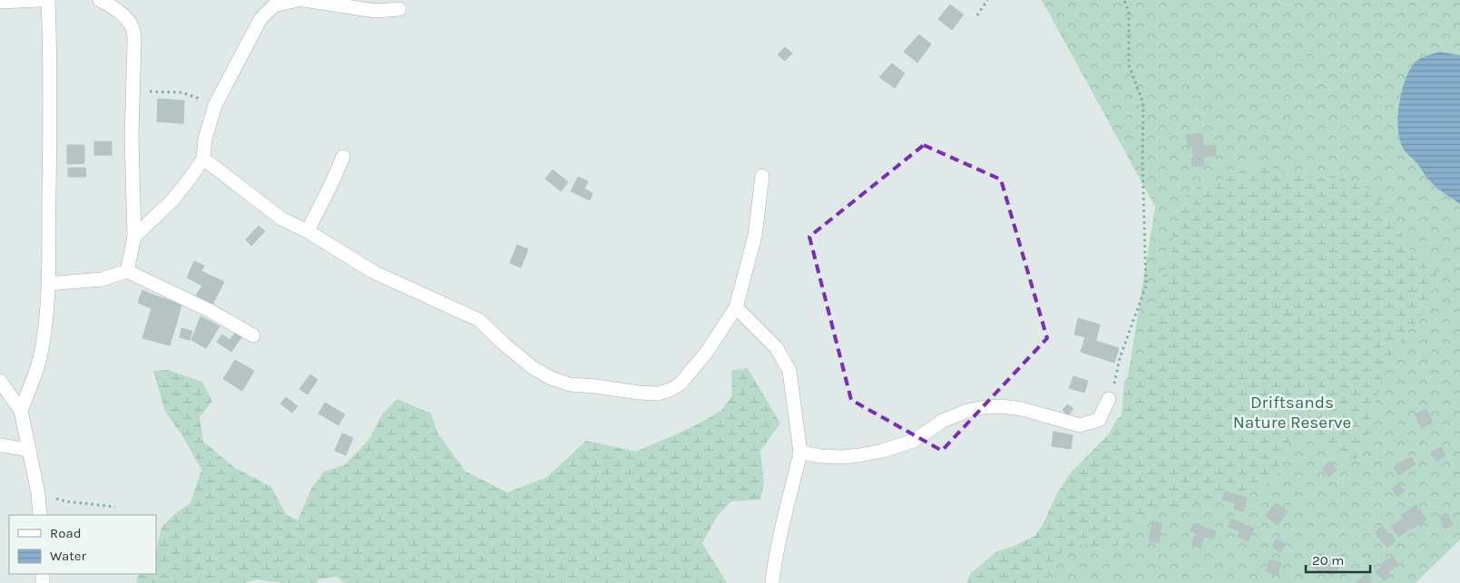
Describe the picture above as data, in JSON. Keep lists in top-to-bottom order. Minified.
{"parks":["Driftsands Nature Reserve"],"legend":["Road","Water"],"scale_bar":"20 m"}
